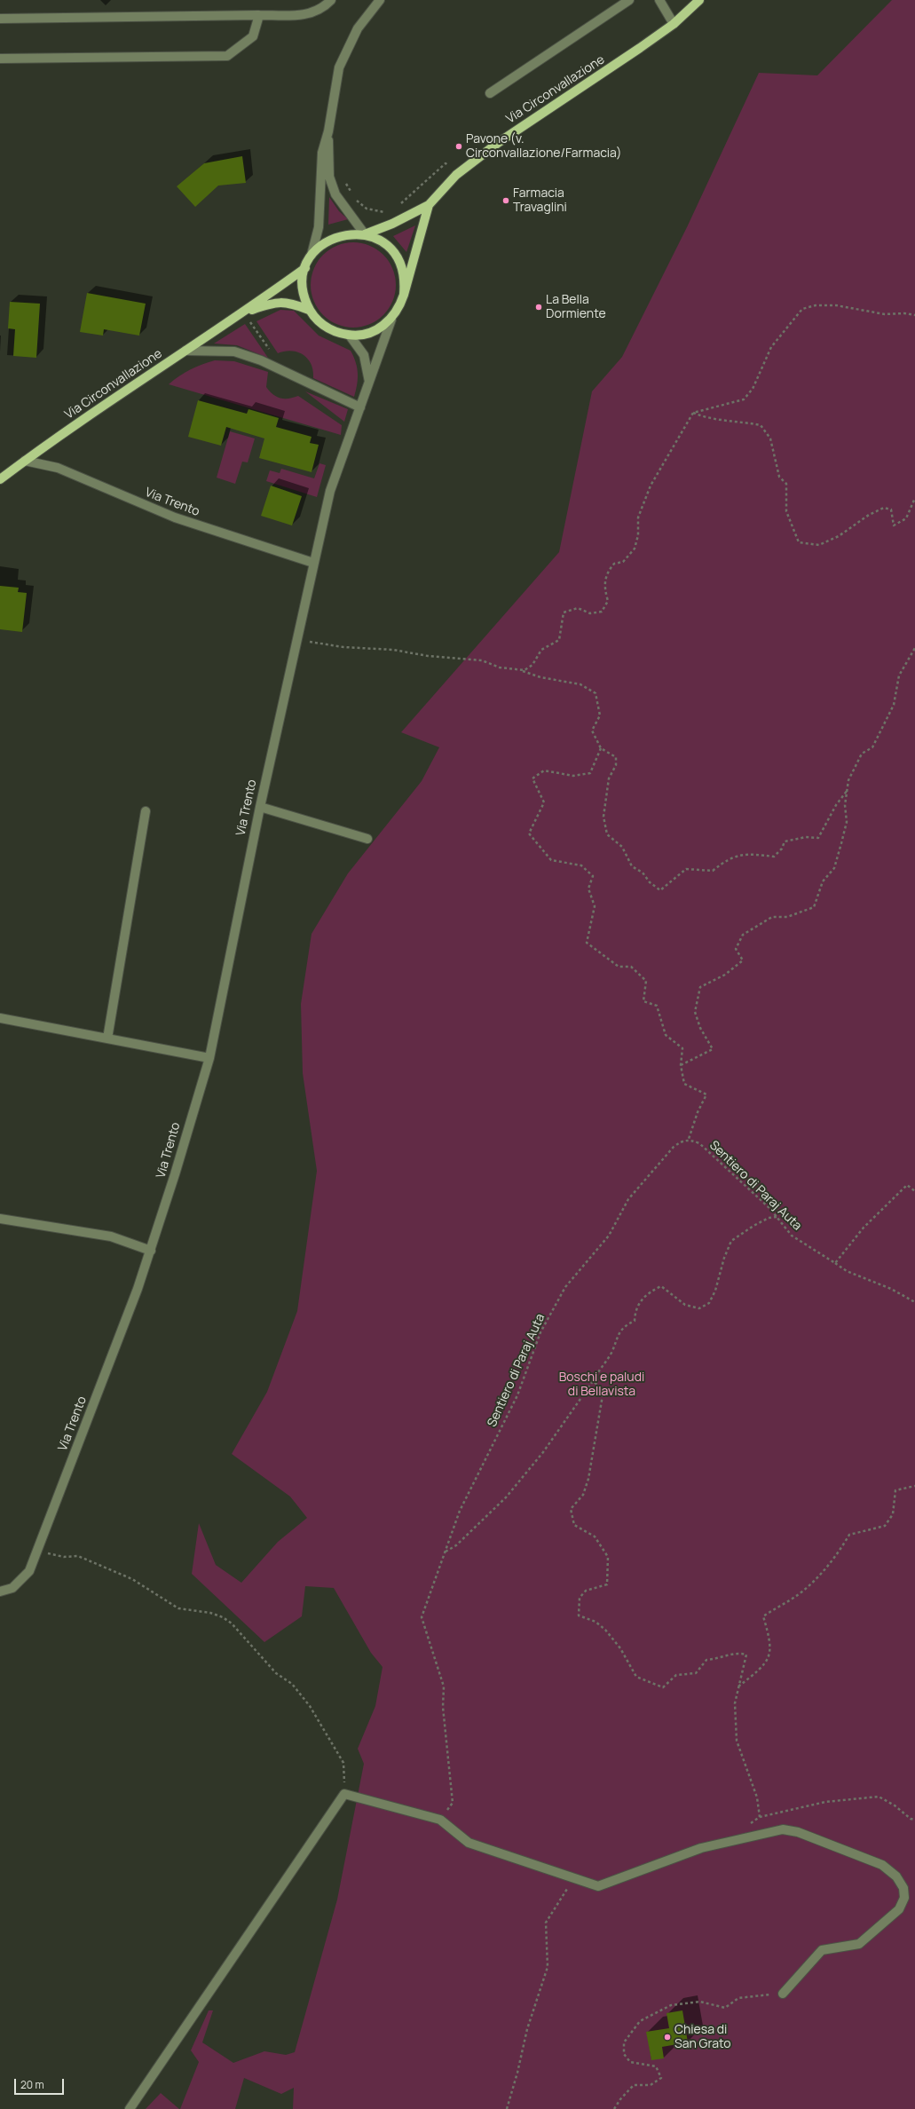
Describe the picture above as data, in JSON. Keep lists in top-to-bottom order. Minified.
{"streets":{"main road":["Via Circonvallazione"],"street":["Via Trento"],"path":["Sentiero di Paraj Auta"]},"crossings":[["Via Circonvallazione","Via Trento"]],"parks":["Boschi e paludi di Bellavista"],"places":["Pavone (v. Circonvallazione/Farmacia)","Farmacia Travaglini","La Bella Dormiente","Chiesa di San Grato"],"scale_bar":"20 m"}
